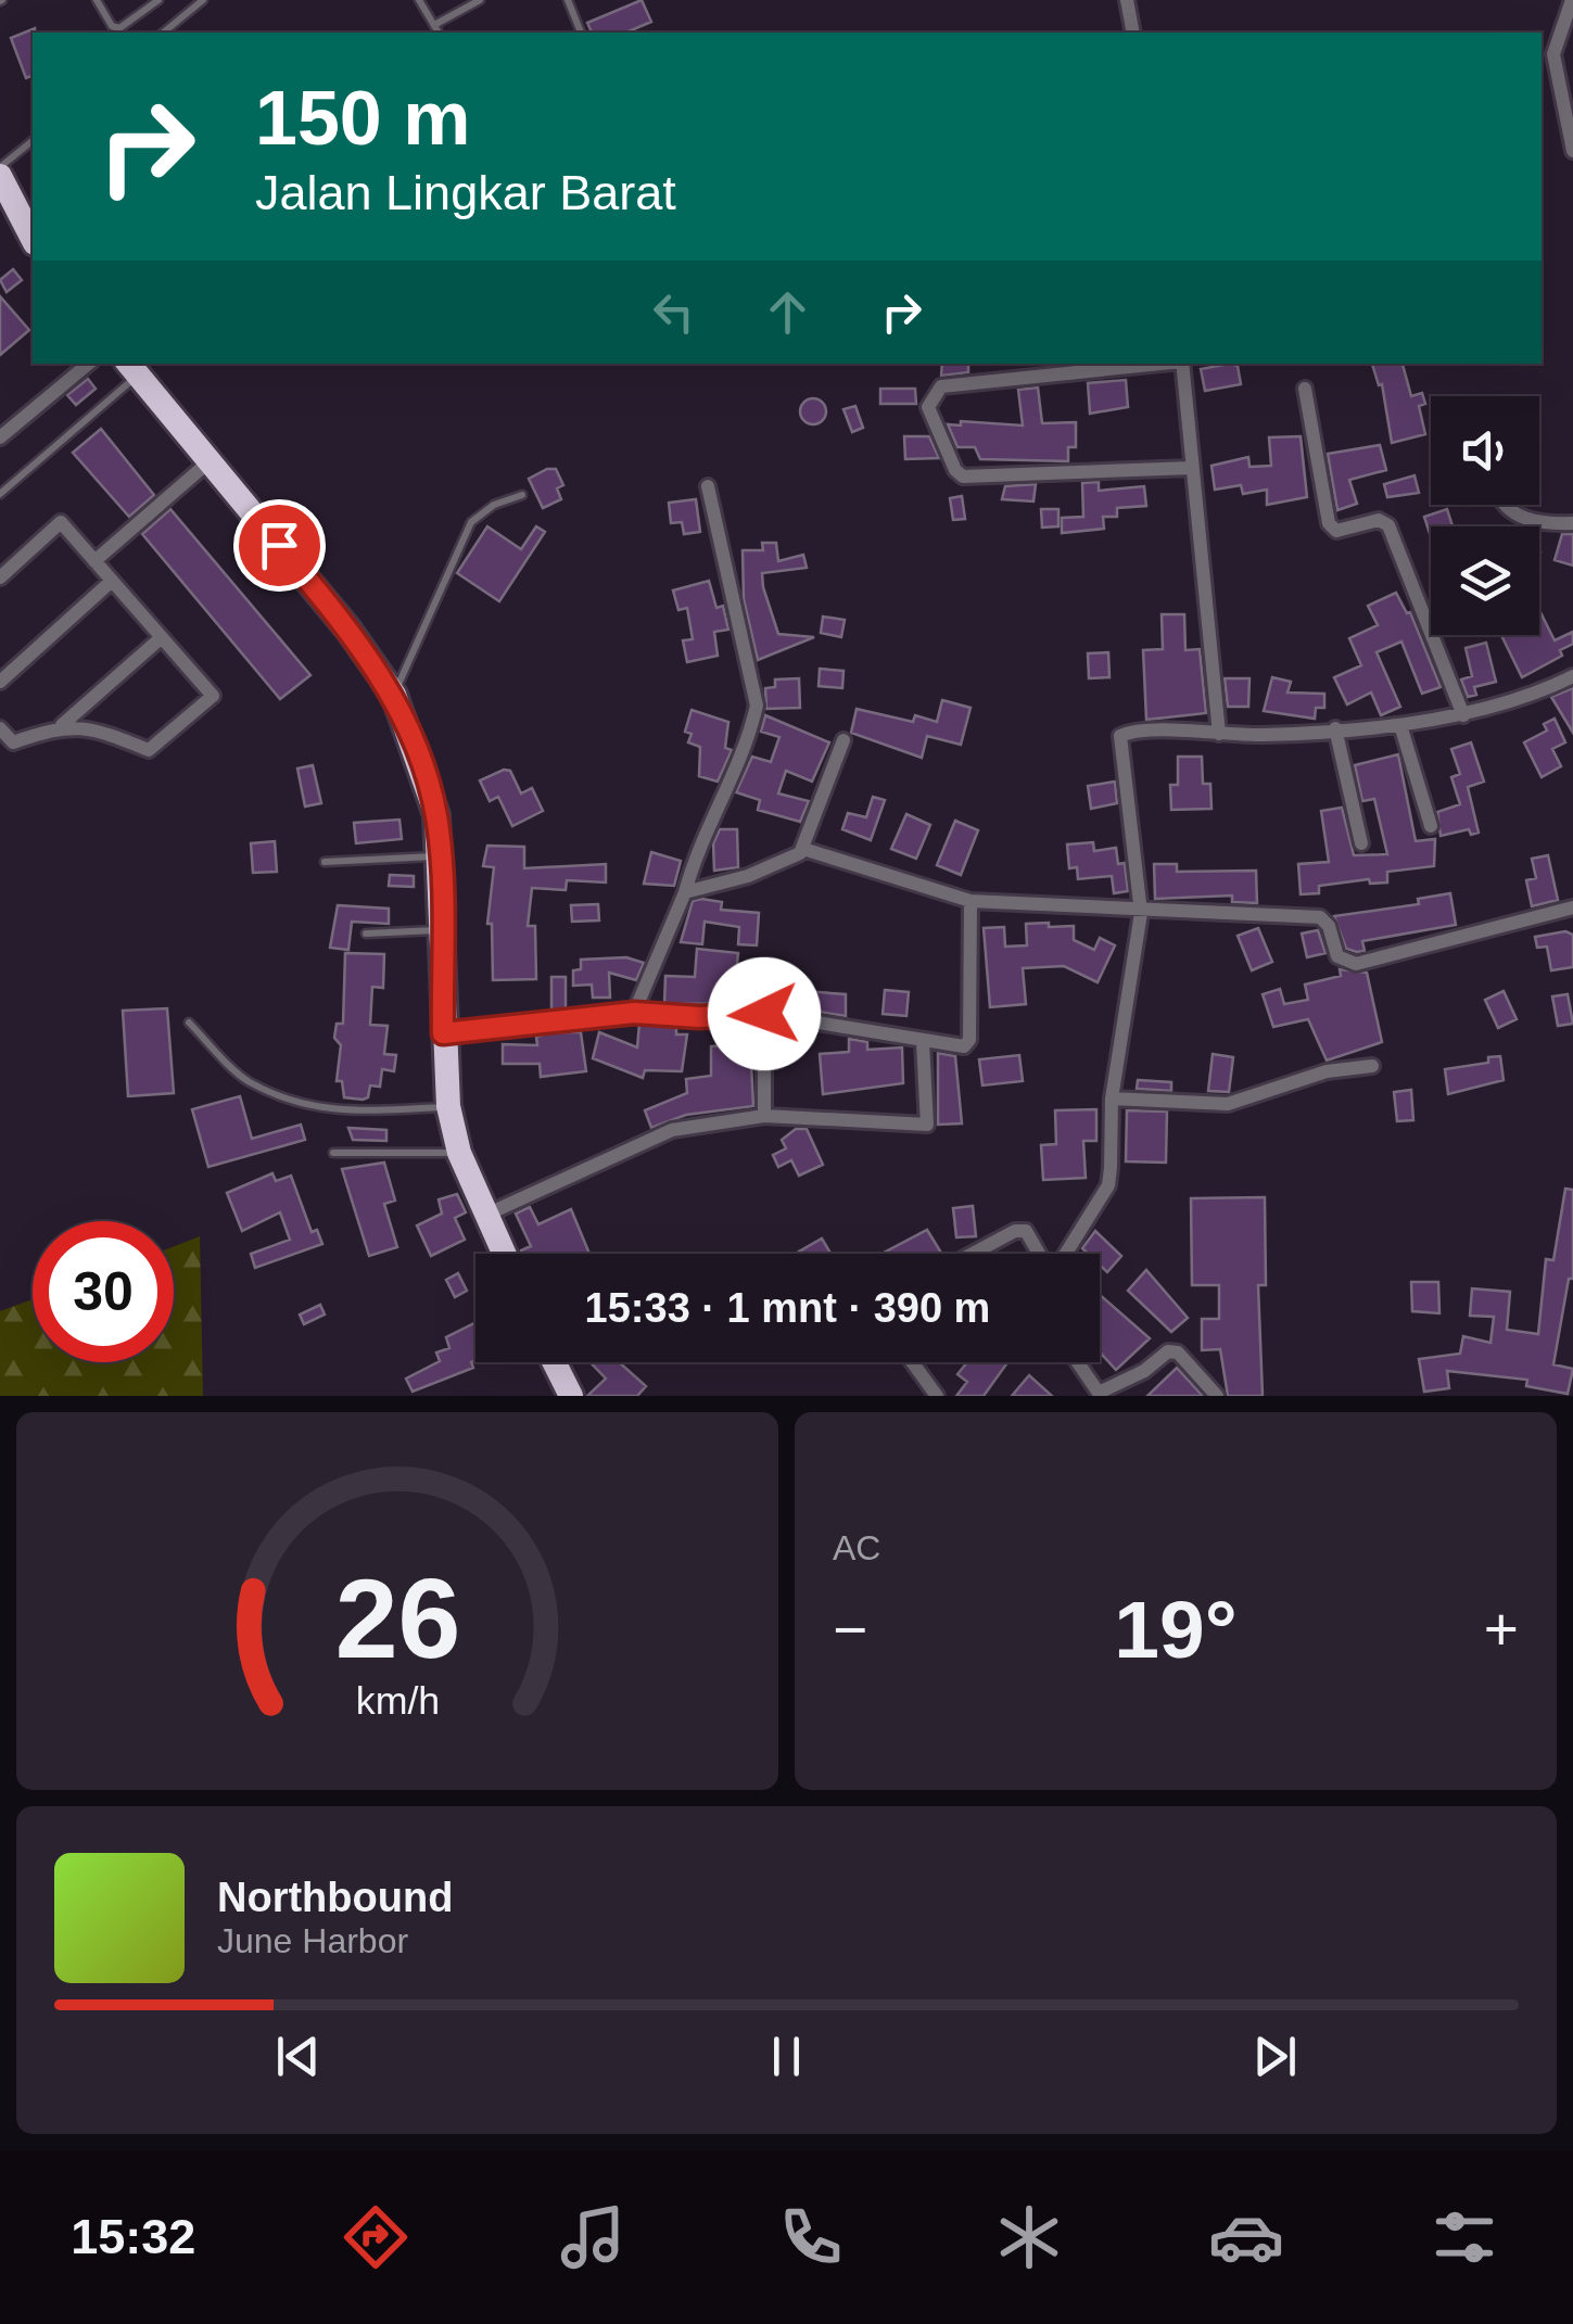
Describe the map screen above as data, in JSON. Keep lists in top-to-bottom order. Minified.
{"page":{"turn":["150 m","Jalan Lingkar Barat"],"limit":"30","trip":"15:33 · 1 mnt · 390 m","tile":"AC","heat":["−","19°","+"],"song":["Northbound","June Harbor"],"tabs":"15:32","gauge":["26","km/h"]}}
